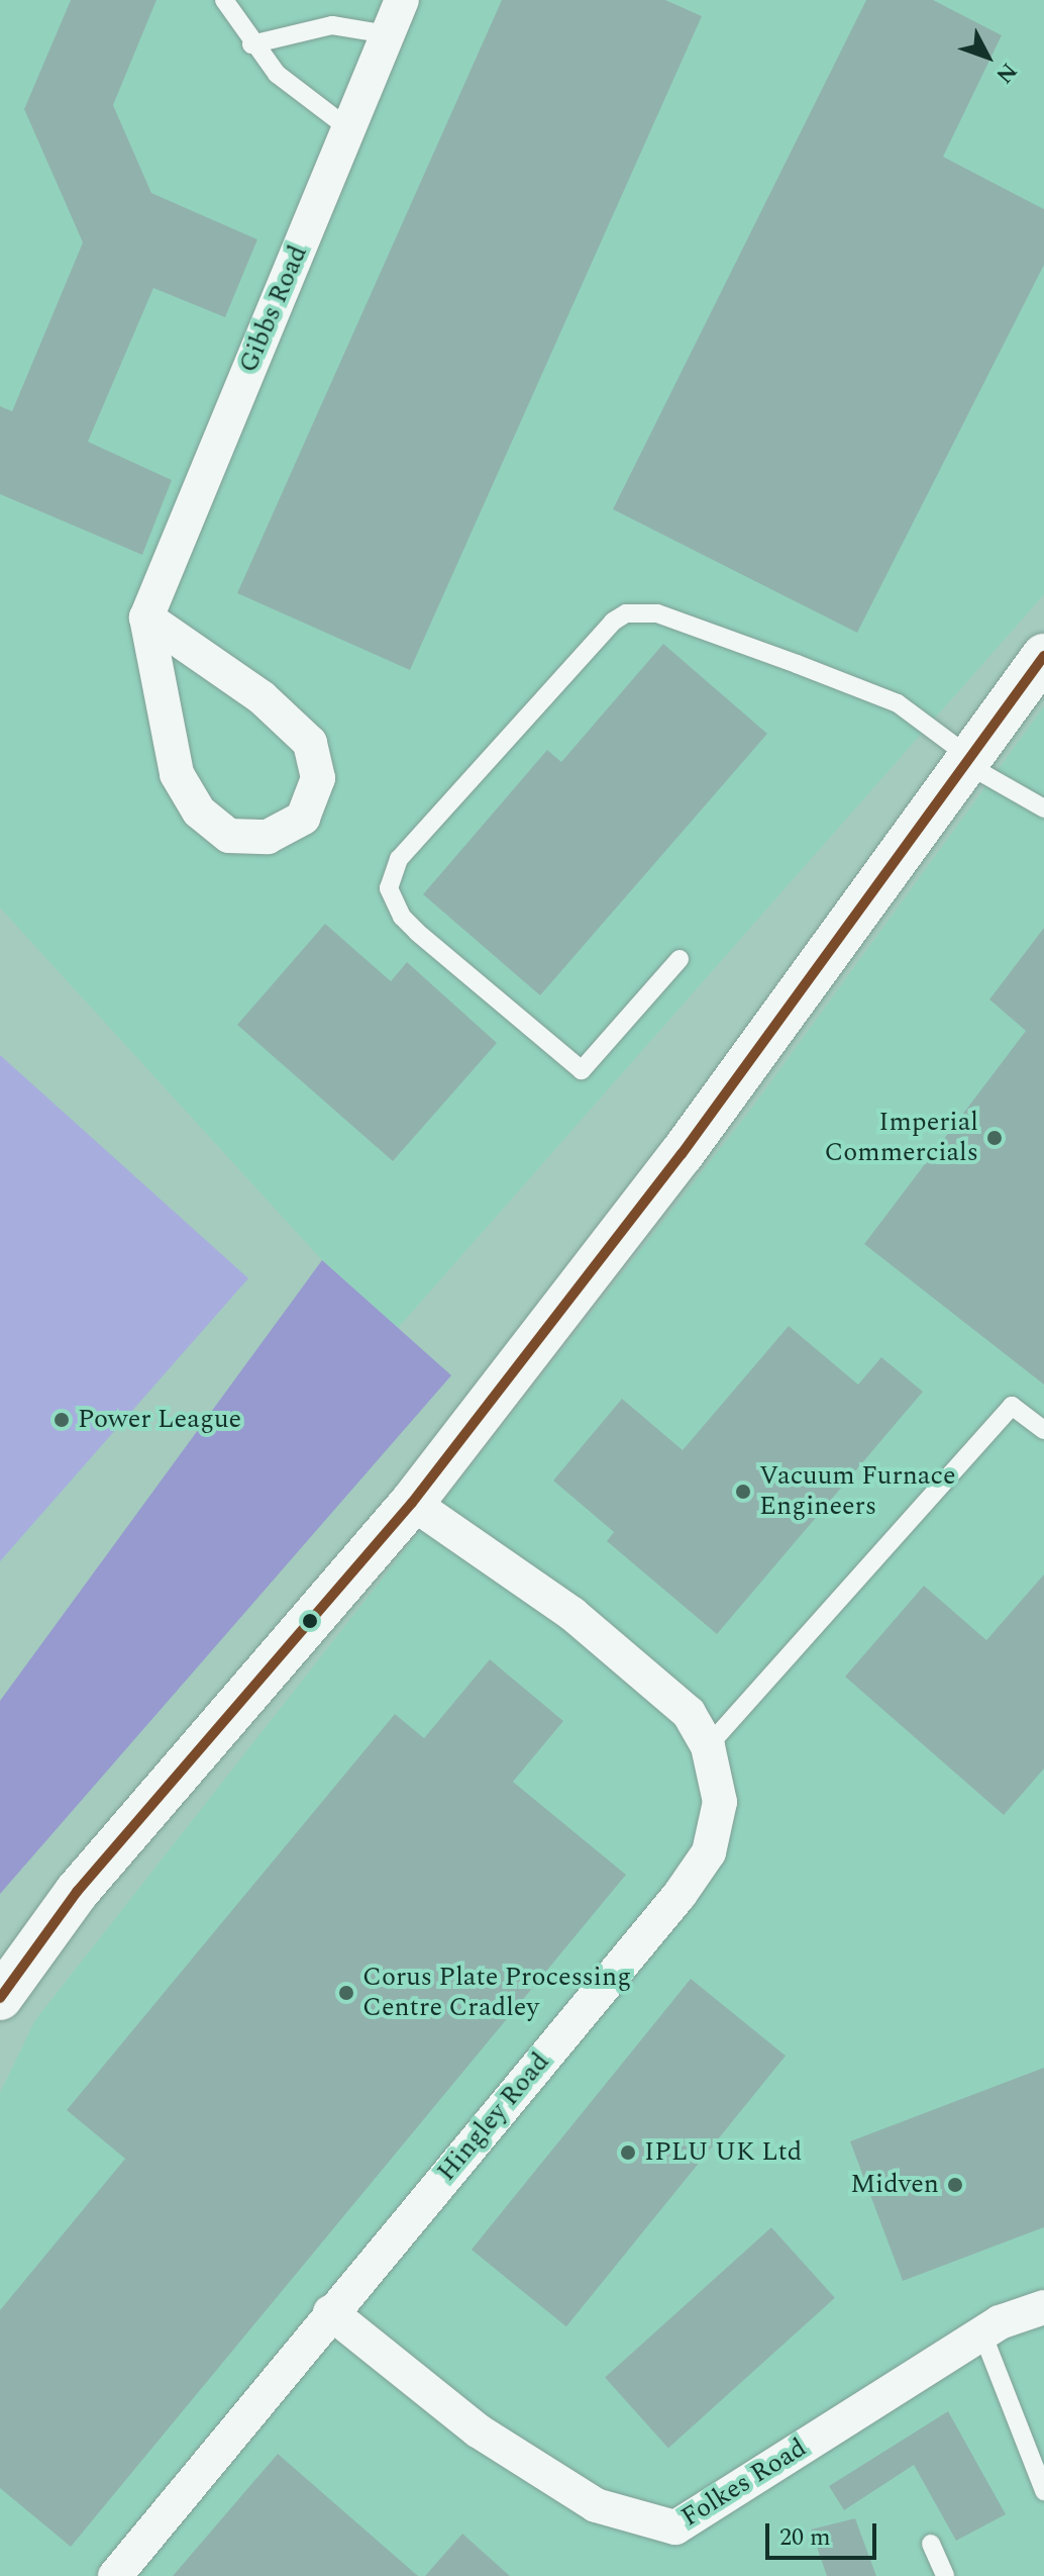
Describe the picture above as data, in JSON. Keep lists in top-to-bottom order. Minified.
{"streets":{"street":["Gibbs Road","Hingley Road","Folkes Road"]},"crossings":[["Hingley Road","Folkes Road"]],"places":["Imperial Commercials","Power League","Vacuum Furnace Engineers","Corus Plate Processing Centre Cradley","IPLU UK Ltd","Midven"],"scale_bar":"20 m","north":"bottom right"}
